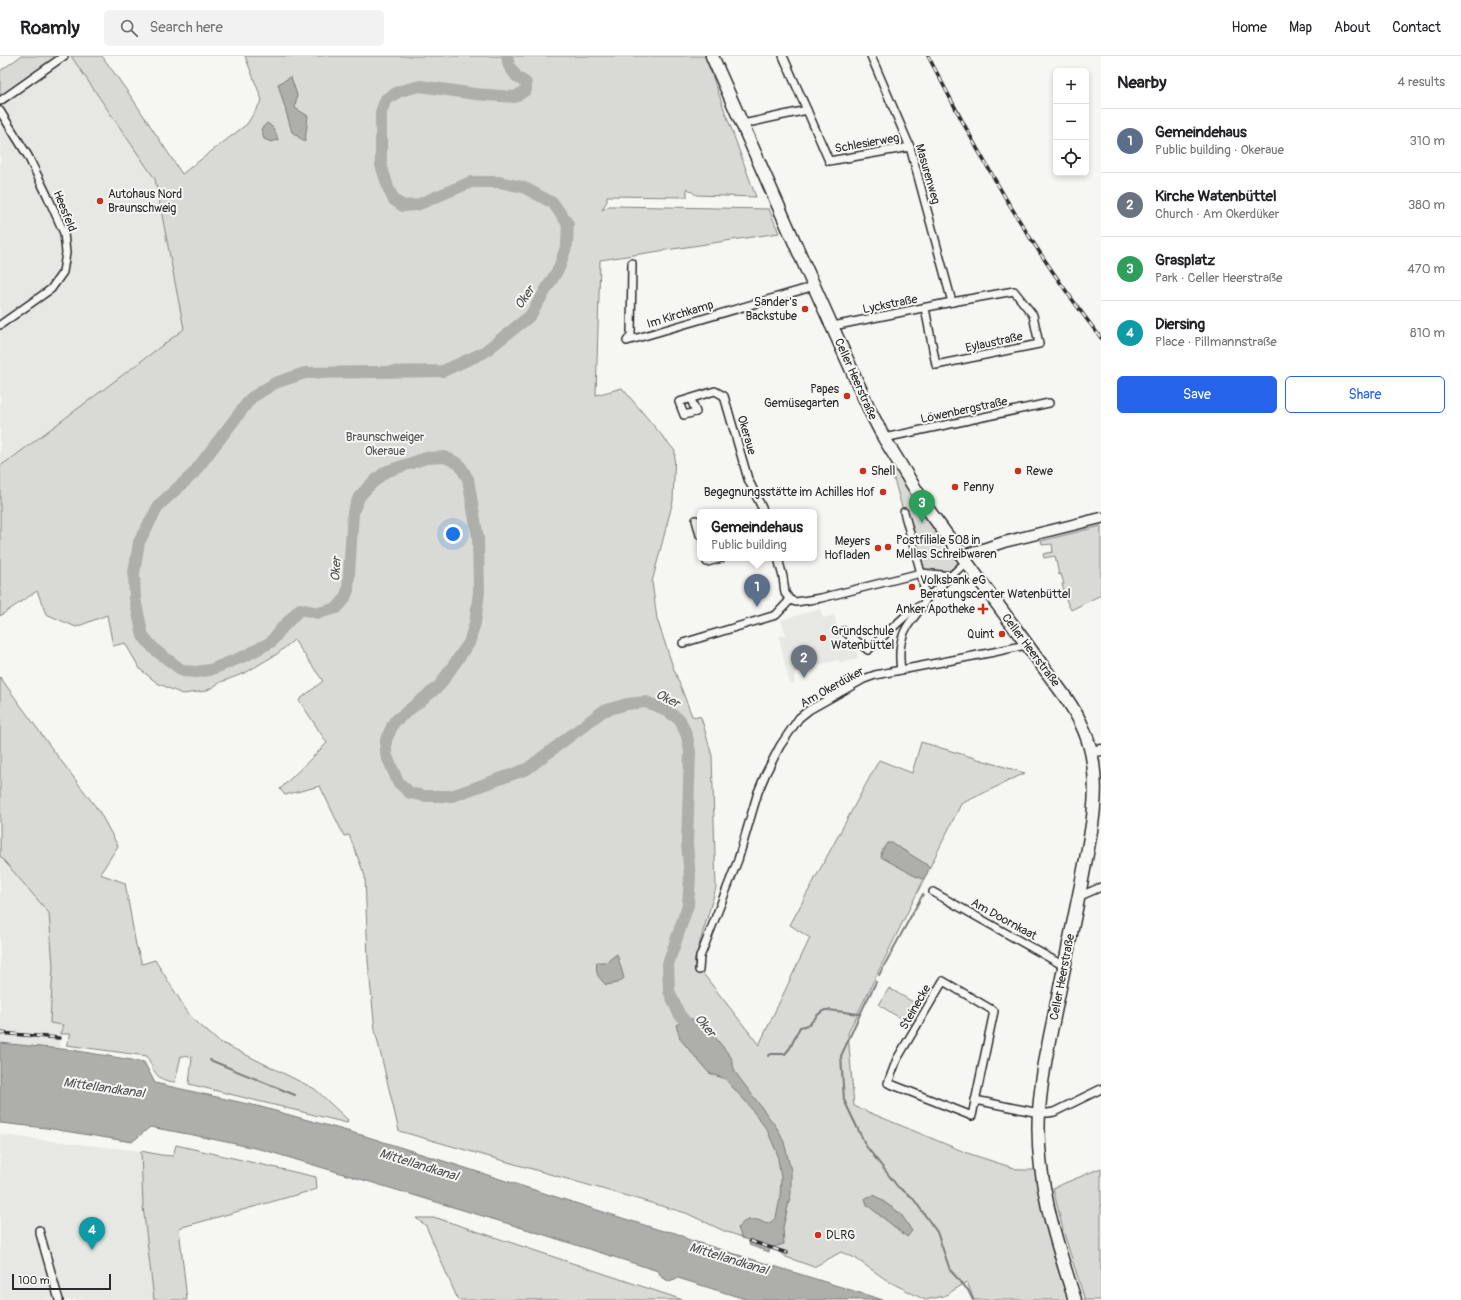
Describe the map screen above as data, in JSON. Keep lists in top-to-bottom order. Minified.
{"streets":{"main road":["Celler Heerstraße"],"street":["Schlesierweg","Masurenweg","Heesfeld","Lyckstraße","Im Kirchkamp","Eylaustraße","Löwenbergstraße","Okeraue","Am Okerdüker","Am Doornkaat","Steinecke"]},"crossings":[["Schlesierweg","Masurenweg"],["Masurenweg","Lyckstraße"],["Masurenweg","Eylaustraße"],["Lyckstraße","Eylaustraße"],["Lyckstraße","Celler Heerstraße"],["Im Kirchkamp","Celler Heerstraße"],["Celler Heerstraße","Löwenbergstraße"],["Celler Heerstraße","Am Okerdüker"],["Celler Heerstraße","Am Doornkaat"]],"water":["Oker","Mittellandkanal"],"parks":["Braunschweiger Okeraue"],"places":{"other":["Autohaus Nord Braunschweig","Sander's Backstube","Papes Gemüsegarten","Shell","Rewe","Penny","Begegnungsstätte im Achilles Hof","Postfiliale 508 in Mellas Schreibwaren","Meyers Hofladen","Volksbank eG Beratungscenter Watenbüttel","Quint","Grundschule Watenbüttel","DLRG"],"health":["Anker Apotheke"]},"scale_bar":"100 m","page":{"header":"Roamly","search":"Search here","nav":["Home","Map","About","Contact"],"heading":["Nearby","4 results"],"map_buttons":["+","−"],"list":[{"mark":"1","name":"Gemeindehaus","note":"Public building · Okeraue","value":"310 m"},{"mark":"2","name":"Kirche Watenbüttel","note":"Church · Am Okerdüker","value":"380 m"},{"mark":"3","name":"Grasplatz","note":"Park · Celler Heerstraße","value":"470 m"},{"mark":"4","name":"Diersing","note":"Place · Pillmannstraße","value":"810 m"}],"buttons":["Save","Share"],"pins":["3","1","2","4"],"popup":["Gemeindehaus","Public building"],"scale":"100 m"}}
